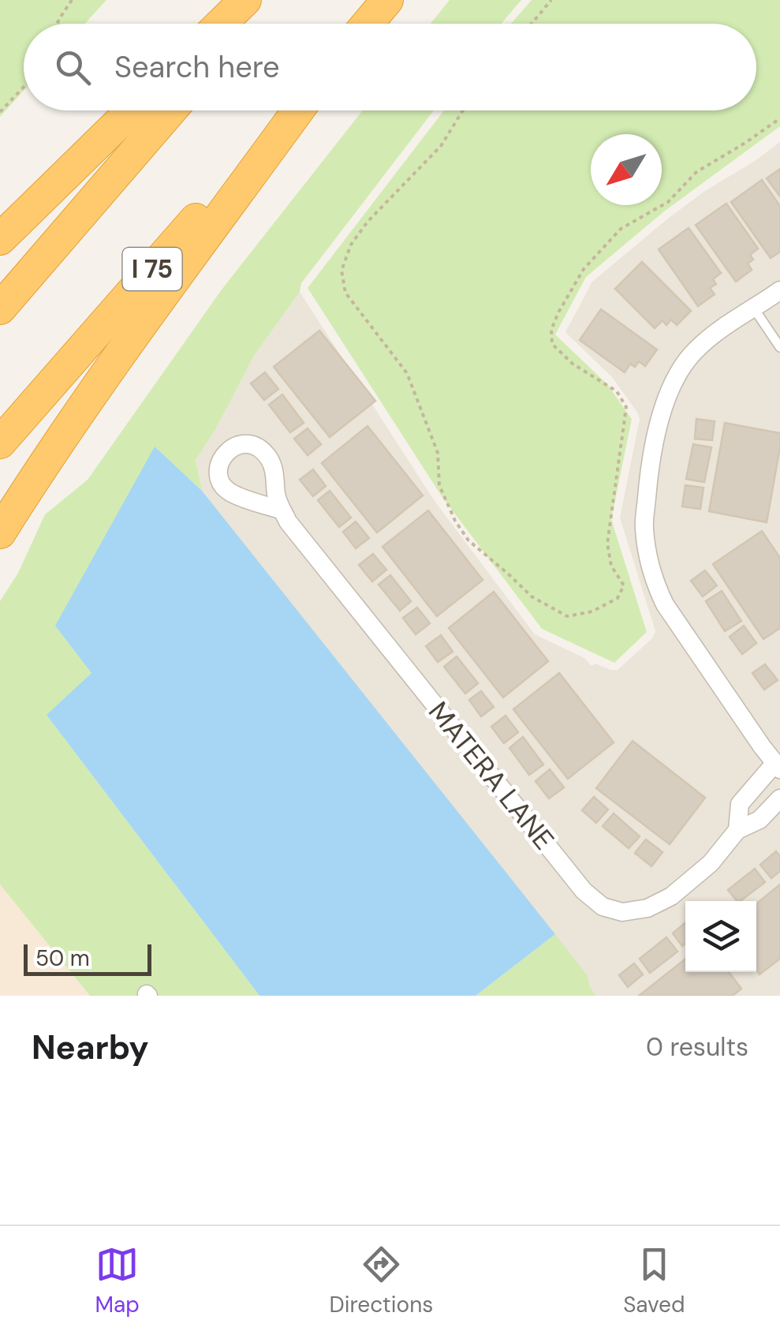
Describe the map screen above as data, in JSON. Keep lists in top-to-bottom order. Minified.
{"streets":{"highway":["I 75"],"street":["MATERA LANE"]},"scale_bar":"50 m","north":"bottom left","page":{"search":"Search here","scale":"50 m","heading":["Nearby","0 results"],"nav":["Map","Directions","Saved"]}}
